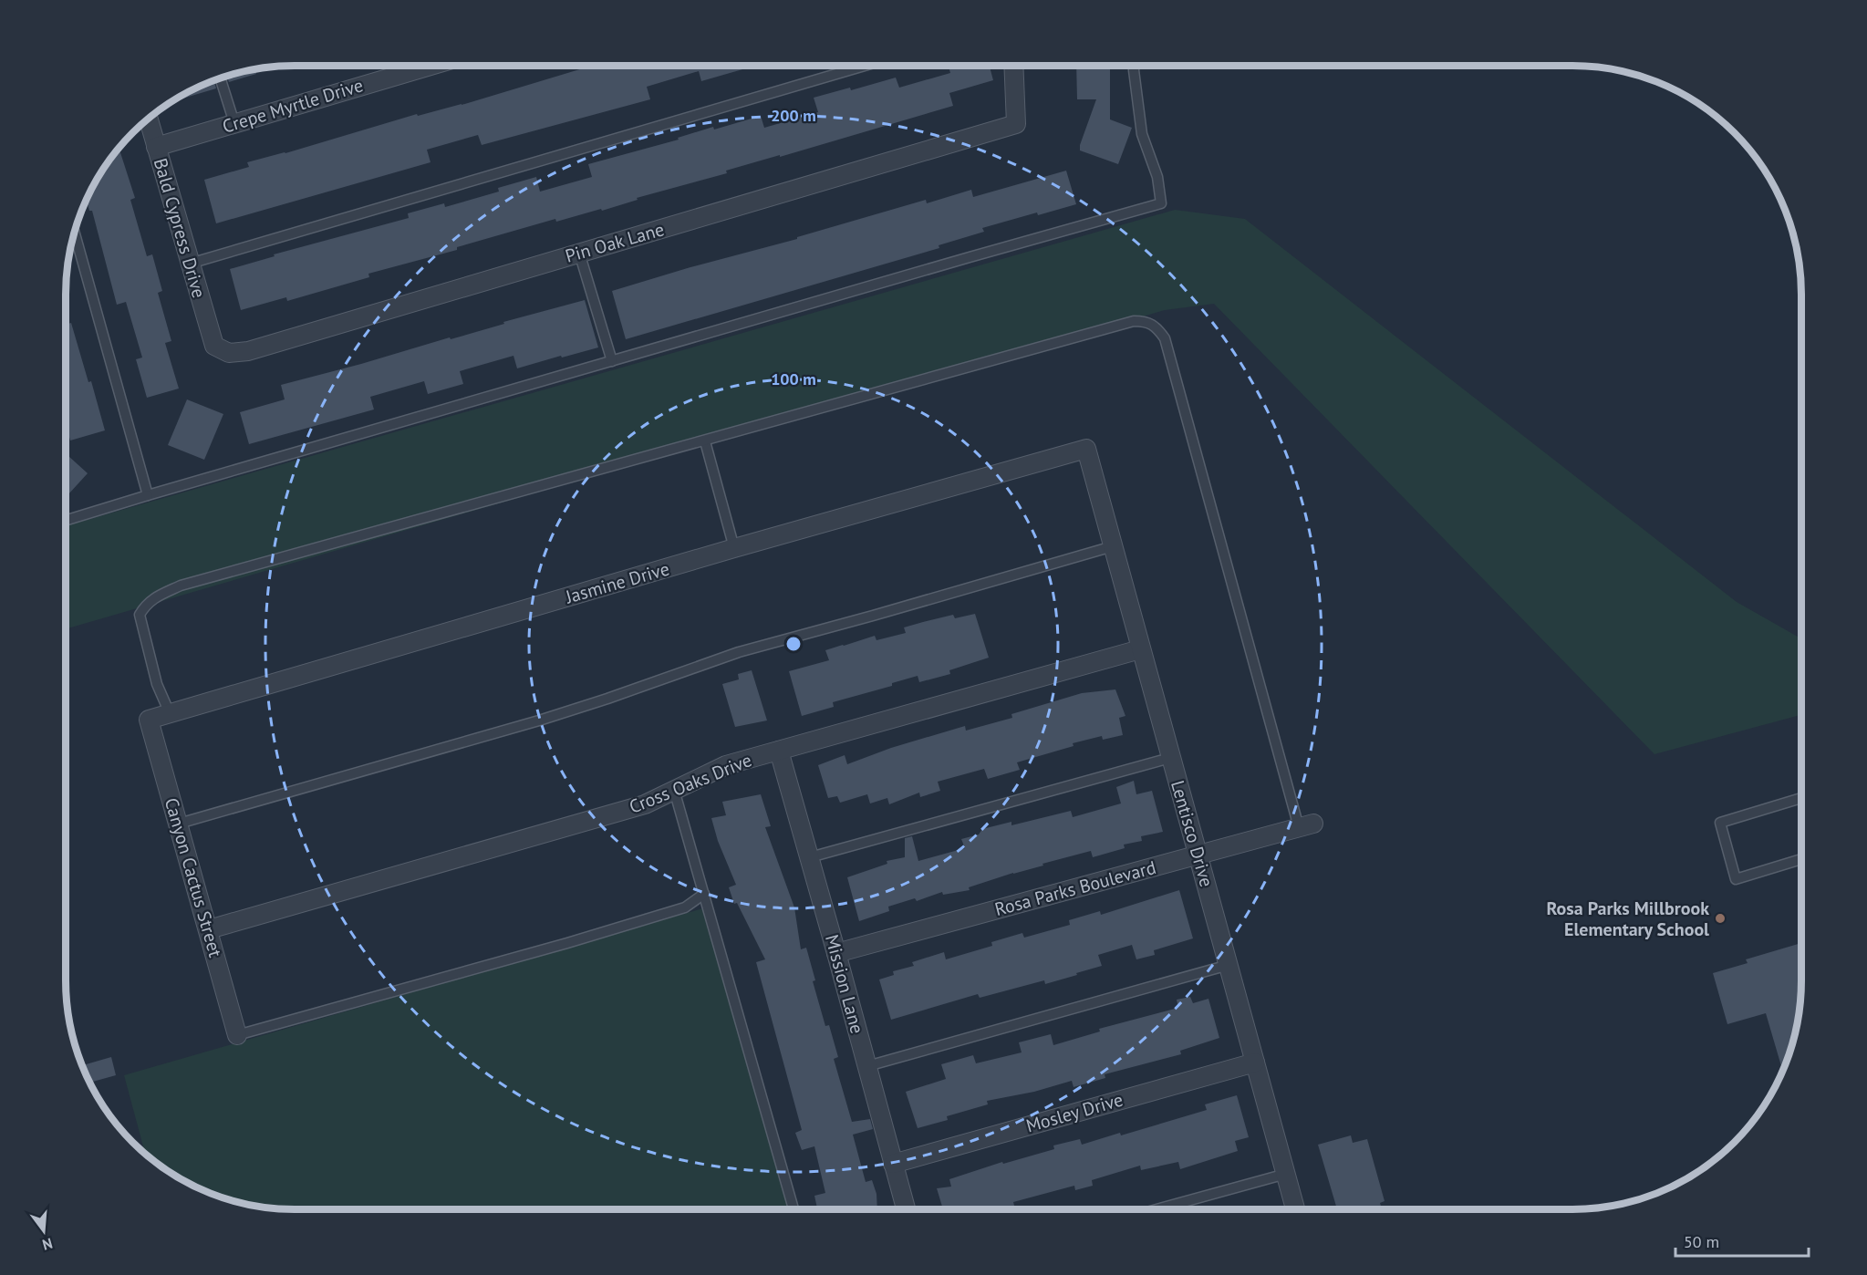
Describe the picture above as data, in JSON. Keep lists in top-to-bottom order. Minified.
{"streets":{"street":["Crepe Myrtle Drive","Bald Cypress Drive","Pin Oak Lane","Jasmine Drive","Cross Oaks Drive","Lentisco Drive","Canyon Cactus Street","Rosa Parks Boulevard","Mission Lane","Mosley Drive"]},"crossings":[["Crepe Myrtle Drive","Bald Cypress Drive"],["Bald Cypress Drive","Pin Oak Lane"],["Jasmine Drive","Lentisco Drive"],["Jasmine Drive","Canyon Cactus Street"],["Cross Oaks Drive","Lentisco Drive"],["Cross Oaks Drive","Canyon Cactus Street"],["Cross Oaks Drive","Mission Lane"],["Lentisco Drive","Rosa Parks Boulevard"],["Lentisco Drive","Mosley Drive"],["Rosa Parks Boulevard","Mission Lane"],["Mission Lane","Mosley Drive"]],"places":["Rosa Parks Millbrook Elementary School"],"scale_bar":"50 m","north":"bottom","rings":["200 m","100 m"]}
